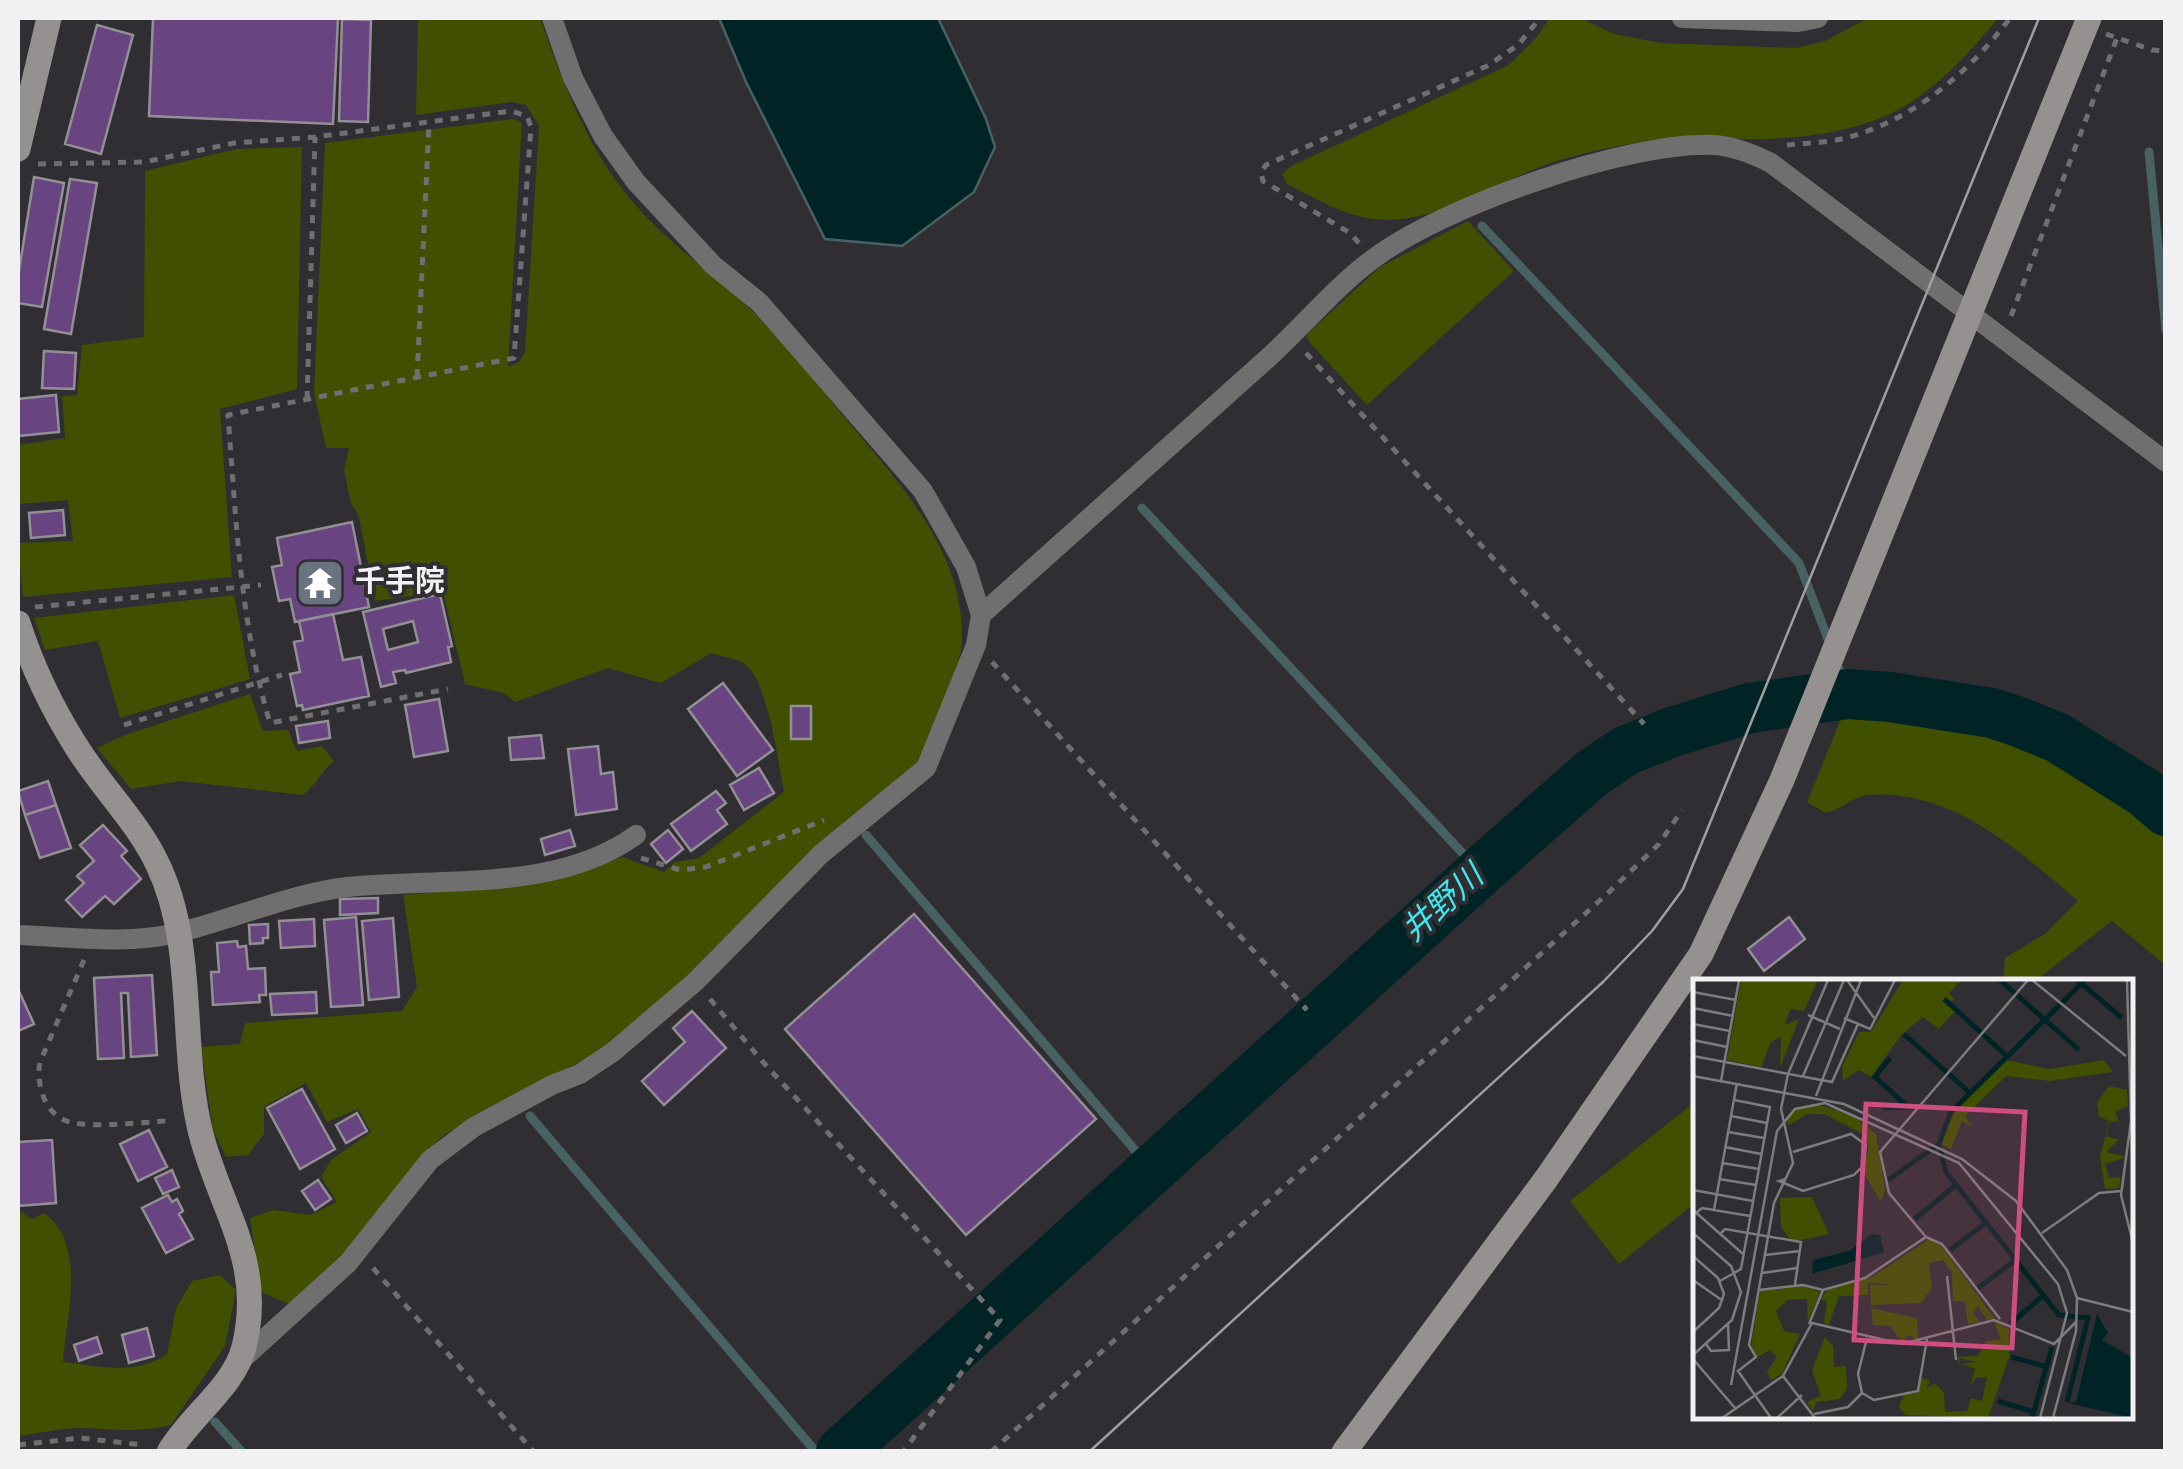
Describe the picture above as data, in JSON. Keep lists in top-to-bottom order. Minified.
{"water":["井野川"],"places":{"temple":["千手院"]}}
